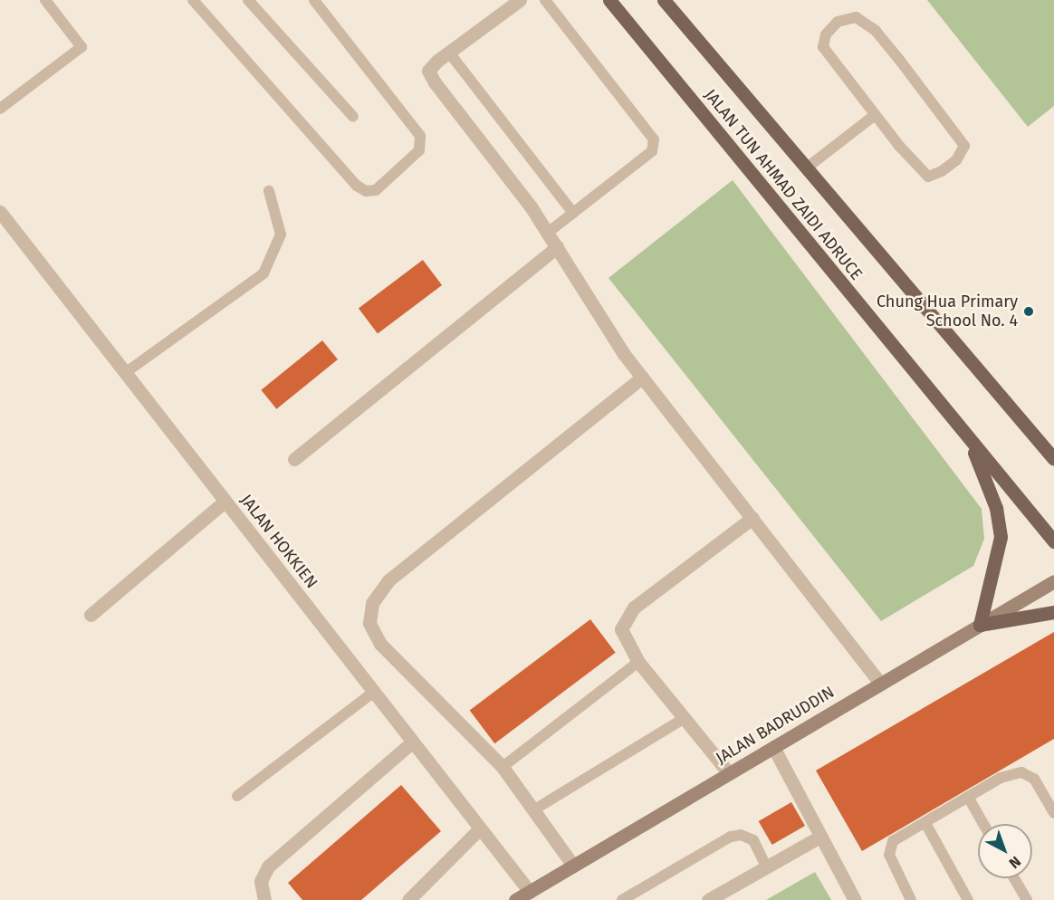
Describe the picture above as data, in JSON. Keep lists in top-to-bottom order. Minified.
{"streets":{"main road":["JALAN TUN AHMAD ZAIDI ADRUCE","JALAN BADRUDDIN"],"street":["JALAN HOKKIEN"]},"crossings":[["JALAN HOKKIEN","JALAN BADRUDDIN"]],"places":["Chung Hua Primary School No. 4"],"north":"bottom right"}
